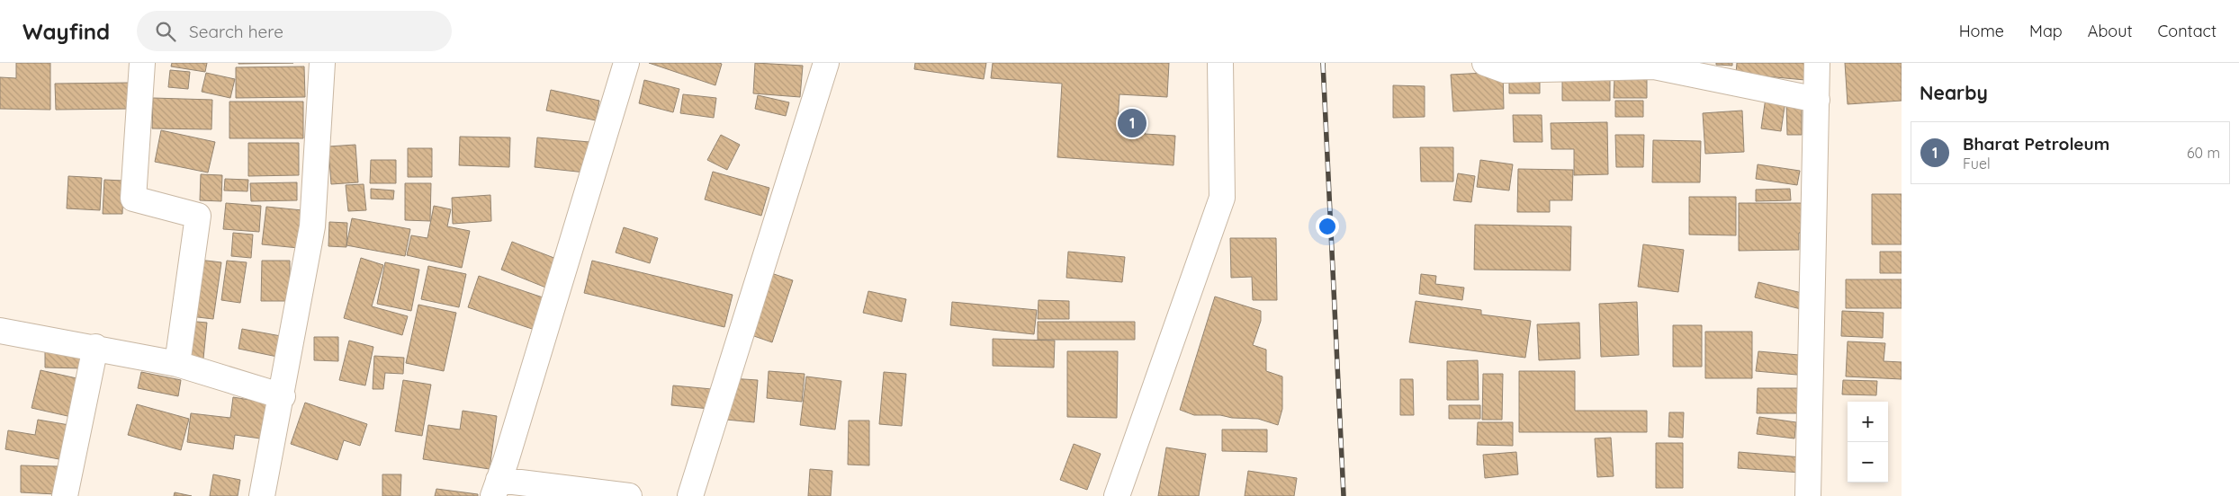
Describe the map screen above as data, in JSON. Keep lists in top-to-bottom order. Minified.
{"page":{"header":"Wayfind","search":"Search here","nav":["Home","Map","About","Contact"],"heading":"Nearby","pins":"1","list":[{"mark":"1","name":"Bharat Petroleum","note":"Fuel","value":"60 m"}],"map_buttons":["+","−"]}}
